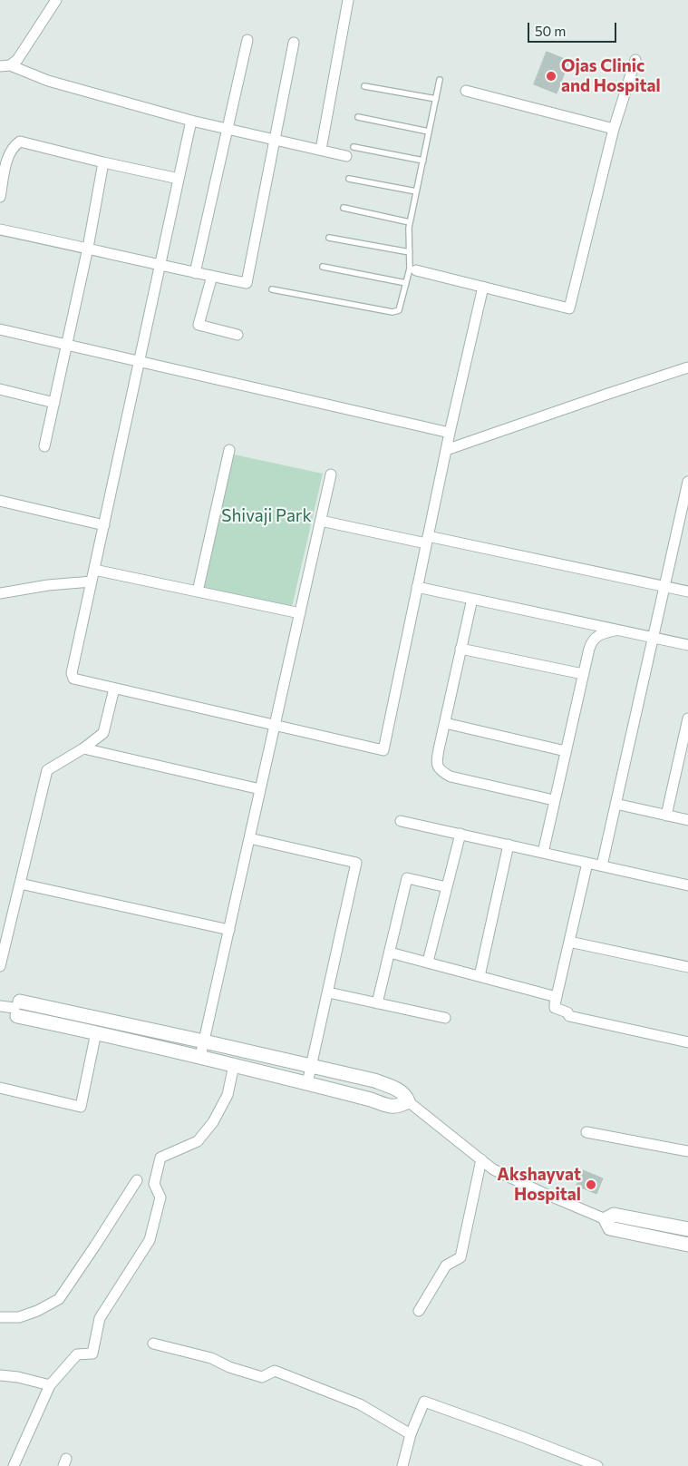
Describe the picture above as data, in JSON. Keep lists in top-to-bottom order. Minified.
{"parks":["Shivaji Park"],"places":["Ojas Clinic and Hospital","Akshayvat Hospital"],"scale_bar":"50 m"}
